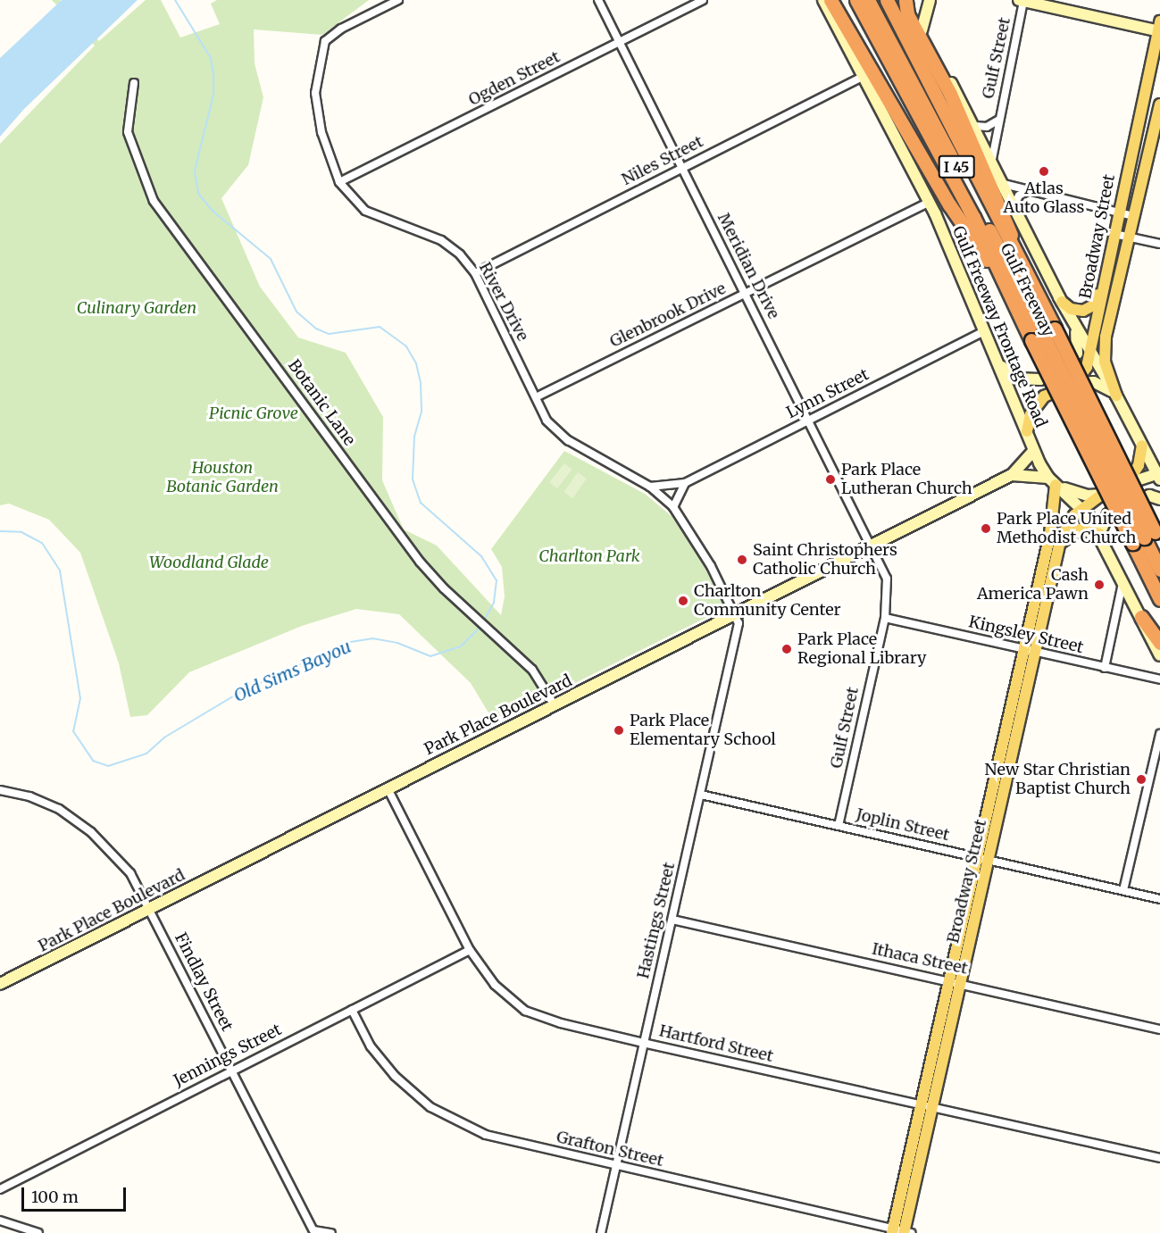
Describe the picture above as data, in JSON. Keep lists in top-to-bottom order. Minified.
{"streets":{"highway":["I 45","Gulf Freeway"],"main road":["Broadway Street","Gulf Freeway Frontage Road","Park Place Boulevard"],"street":["Gulf Street","Ogden Street","Niles Street","Meridian Drive","River Drive","Glenbrook Drive","Lynn Street","Botanic Lane","Kingsley Street","Joplin Street","Hastings Street","Ithaca Street","Findlay Street","Hartford Street","Jennings Street","Grafton Street"]},"crossings":[["Gulf Street","Meridian Drive"],["Gulf Street","Kingsley Street"],["Gulf Street","Park Place Boulevard"],["Gulf Street","Joplin Street"],["Ogden Street","Meridian Drive"],["Ogden Street","River Drive"],["Niles Street","Meridian Drive"],["Niles Street","River Drive"],["Niles Street","Gulf Freeway Frontage Road"],["Broadway Street","Gulf Freeway Frontage Road"],["Broadway Street","Kingsley Street"],["Broadway Street","Park Place Boulevard"],["Broadway Street","Joplin Street"],["Broadway Street","Ithaca Street"],["Broadway Street","Hartford Street"],["Broadway Street","Grafton Street"],["Meridian Drive","Glenbrook Drive"],["Meridian Drive","Lynn Street"],["Meridian Drive","Park Place Boulevard"],["River Drive","Glenbrook Drive"],["River Drive","Lynn Street"],["River Drive","Park Place Boulevard"],["River Drive","Hastings Street"],["Glenbrook Drive","Gulf Freeway Frontage Road"],["Gulf Freeway Frontage Road","Lynn Street"],["Gulf Freeway Frontage Road","Park Place Boulevard"],["Botanic Lane","Park Place Boulevard"],["Park Place Boulevard","Hastings Street"],["Park Place Boulevard","Findlay Street"],["Park Place Boulevard","Hartford Street"],["Joplin Street","Hastings Street"],["Hastings Street","Ithaca Street"],["Hastings Street","Hartford Street"],["Hastings Street","Grafton Street"],["Findlay Street","Jennings Street"],["Hartford Street","Jennings Street"],["Jennings Street","Grafton Street"]],"water":["Old Sims Bayou"],"parks":["Culinary Garden","Picnic Grove","Houston Botanic Garden","Charlton Park","Woodland Glade"],"places":["Atlas Auto Glass","Park Place Lutheran Church","Park Place United Methodist Church","Saint Christophers Catholic Church","Cash America Pawn","Charlton Community Center","Park Place Regional Library","Park Place Elementary School","New Star Christian Baptist Church"],"scale_bar":"100 m"}
